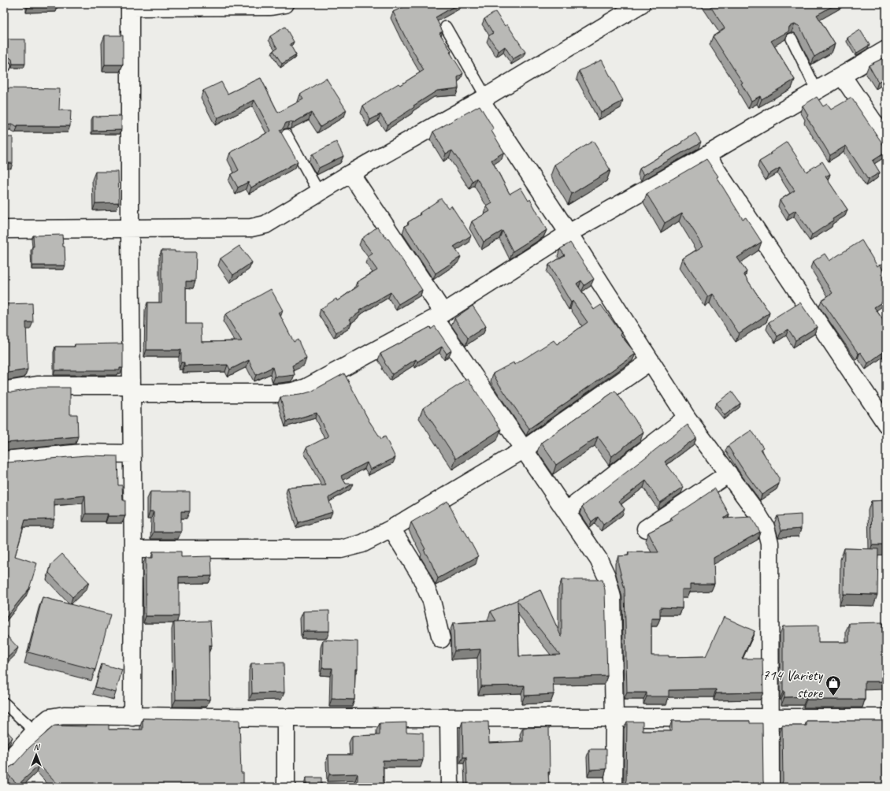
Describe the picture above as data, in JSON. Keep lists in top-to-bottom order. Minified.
{"places":{"shop":["714 Variety store"]},"north":"top"}
